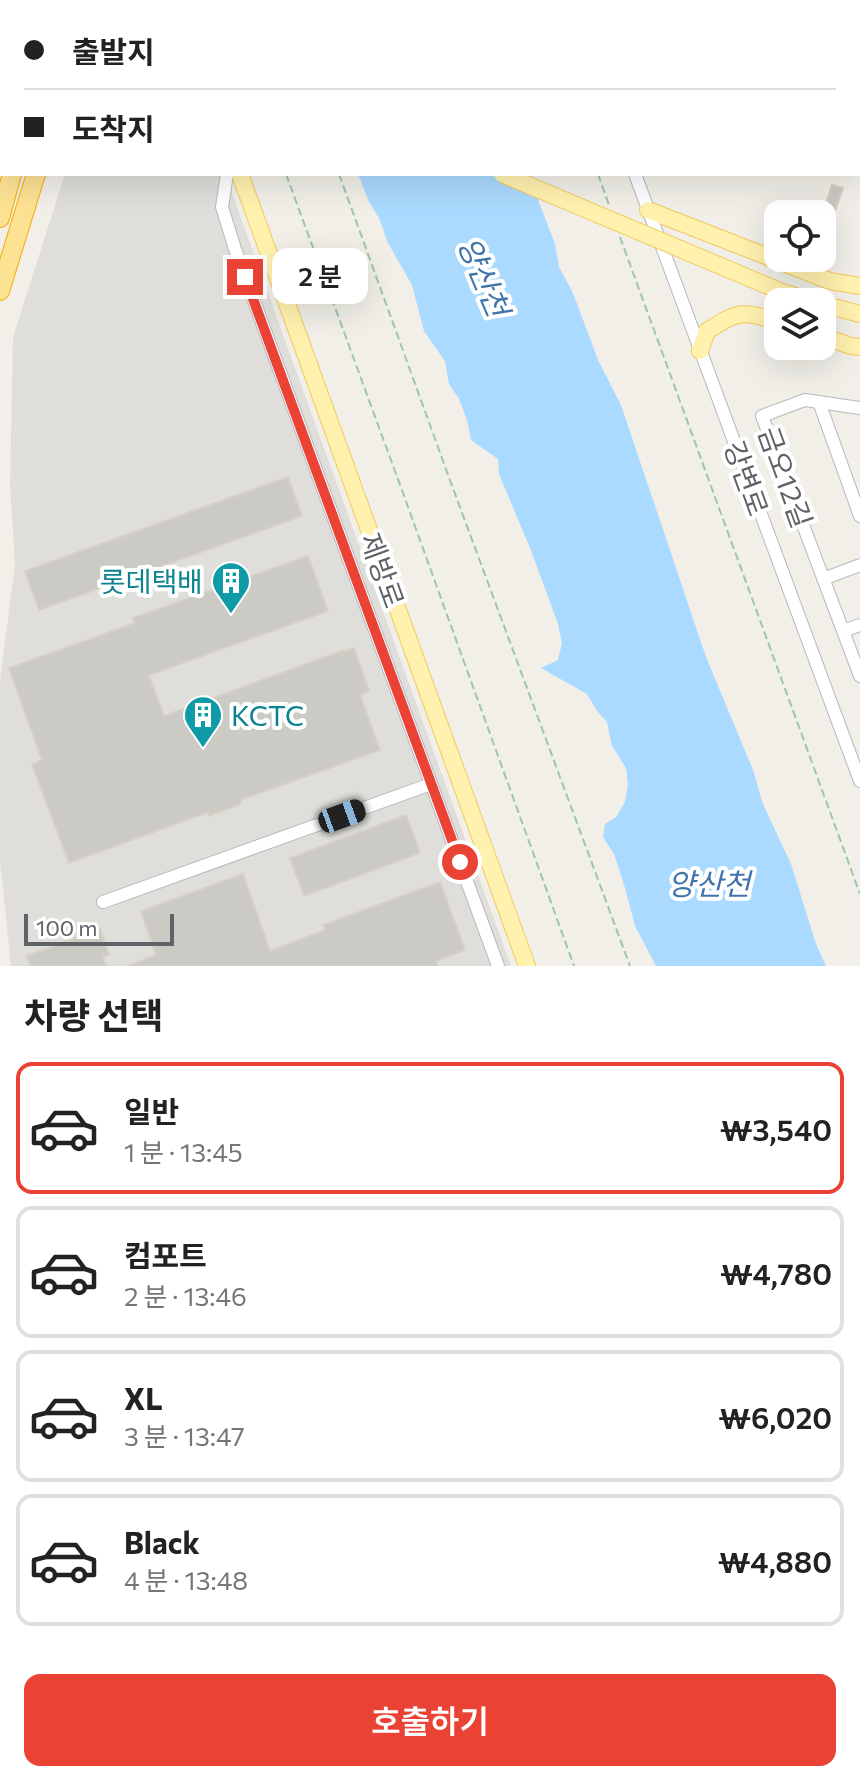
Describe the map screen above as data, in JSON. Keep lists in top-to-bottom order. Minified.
{"streets":{"main road":["제방로"],"street":["금오12길","강변로"]},"water":["양산천"],"places":{"building":["롯데택배","KCTC"]},"scale_bar":"100 m","page":{"banner":["출발지","도착지"],"bubble":"2 분","scale":"100 m","heading":"차량 선택","list":[{"name":"일반","note":"1 분 · 13:45","value":"₩3,540"},{"name":"컴포트","note":"2 분 · 13:46","value":"₩4,780"},{"name":"XL","note":"3 분 · 13:47","value":"₩6,020"},{"name":"Black","note":"4 분 · 13:48","value":"₩4,880"}],"buttons":"호출하기"}}
